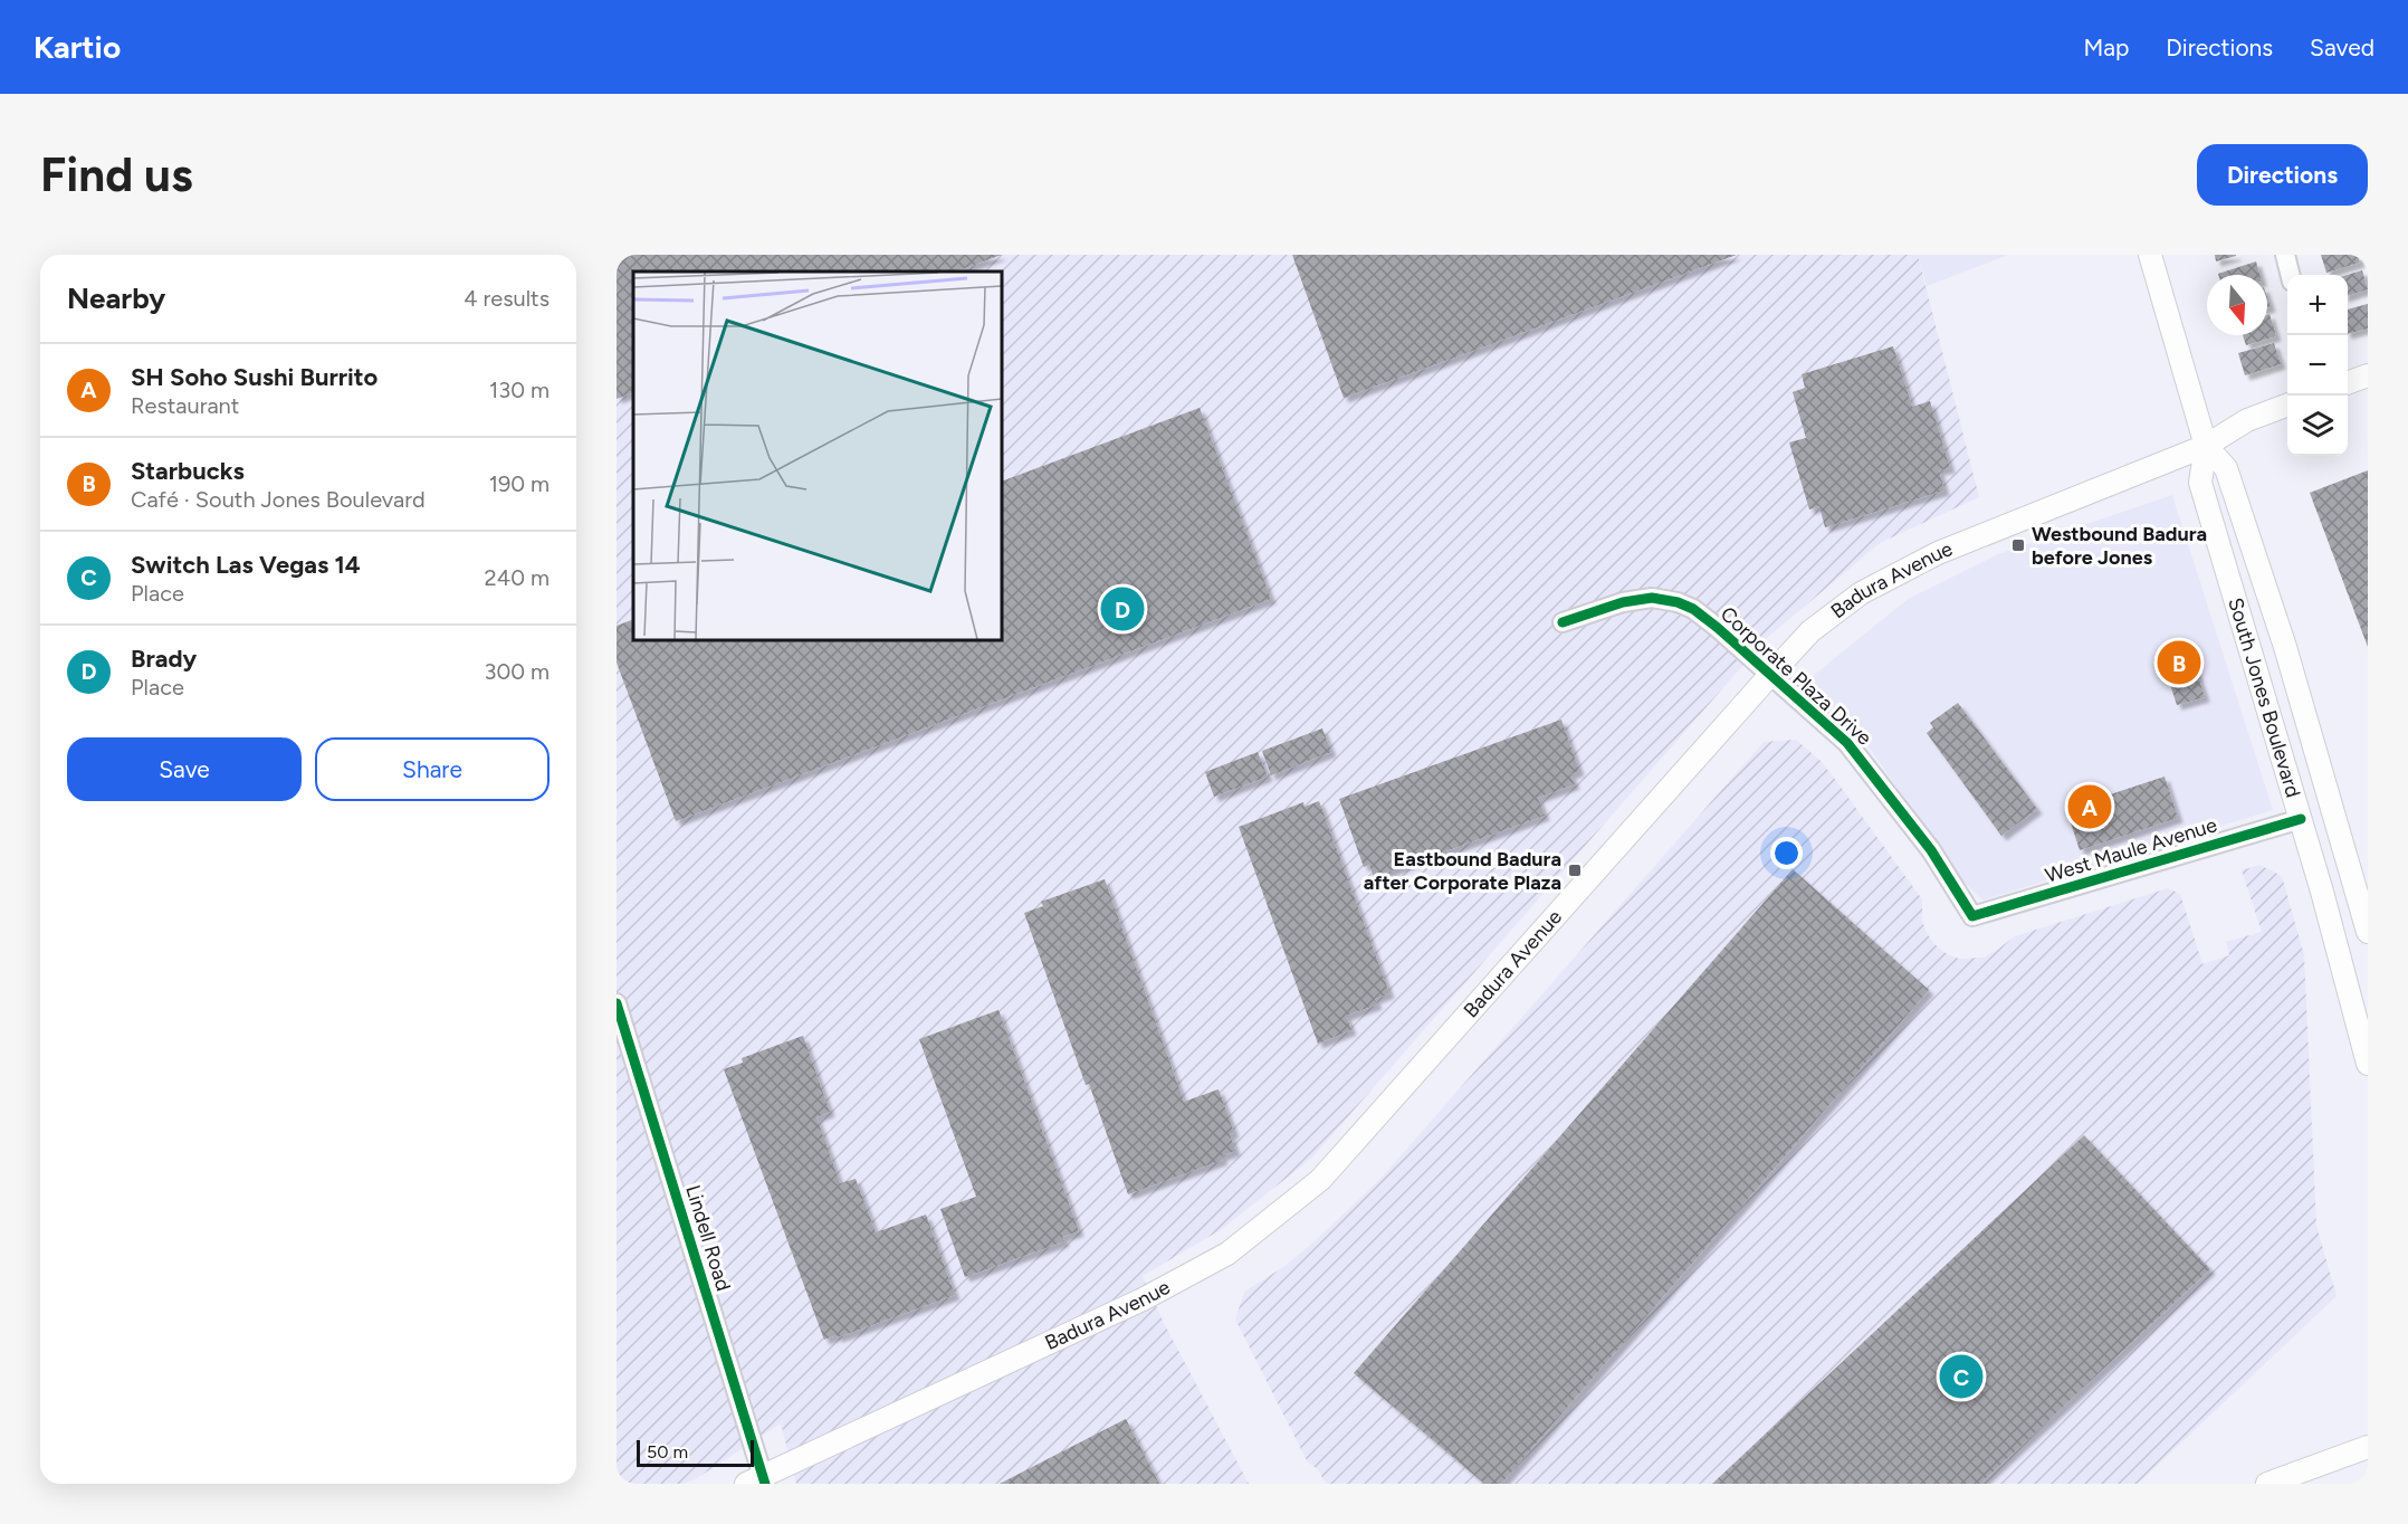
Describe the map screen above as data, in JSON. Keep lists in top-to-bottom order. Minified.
{"streets":{"main road":["Badura Avenue","South Jones Boulevard"],"street":["Corporate Plaza Drive","West Maule Avenue","Lindell Road"]},"crossings":[["Badura Avenue","Corporate Plaza Drive"],["Badura Avenue","South Jones Boulevard"],["Badura Avenue","Lindell Road"],["Corporate Plaza Drive","West Maule Avenue"],["South Jones Boulevard","West Maule Avenue"]],"places":{"transit":["Westbound Badura before Jones","Eastbound Badura after Corporate Plaza"]},"scale_bar":"50 m","north":"bottom","page":{"header":"Kartio","nav":["Map","Directions","Saved"],"buttons":["Directions",["Save","Share"]],"title":"Find us","heading":["Nearby","4 results"],"map_buttons":["+","−"],"list":[{"mark":"A","name":"SH Soho Sushi Burrito","note":"Restaurant","value":"130 m"},{"mark":"B","name":"Starbucks","note":"Café · South Jones Boulevard","value":"190 m"},{"mark":"C","name":"Switch Las Vegas 14","note":"Place","value":"240 m"},{"mark":"D","name":"Brady","note":"Place","value":"300 m"}],"pins":["D","B","A","C"],"scale":"50 m"}}
